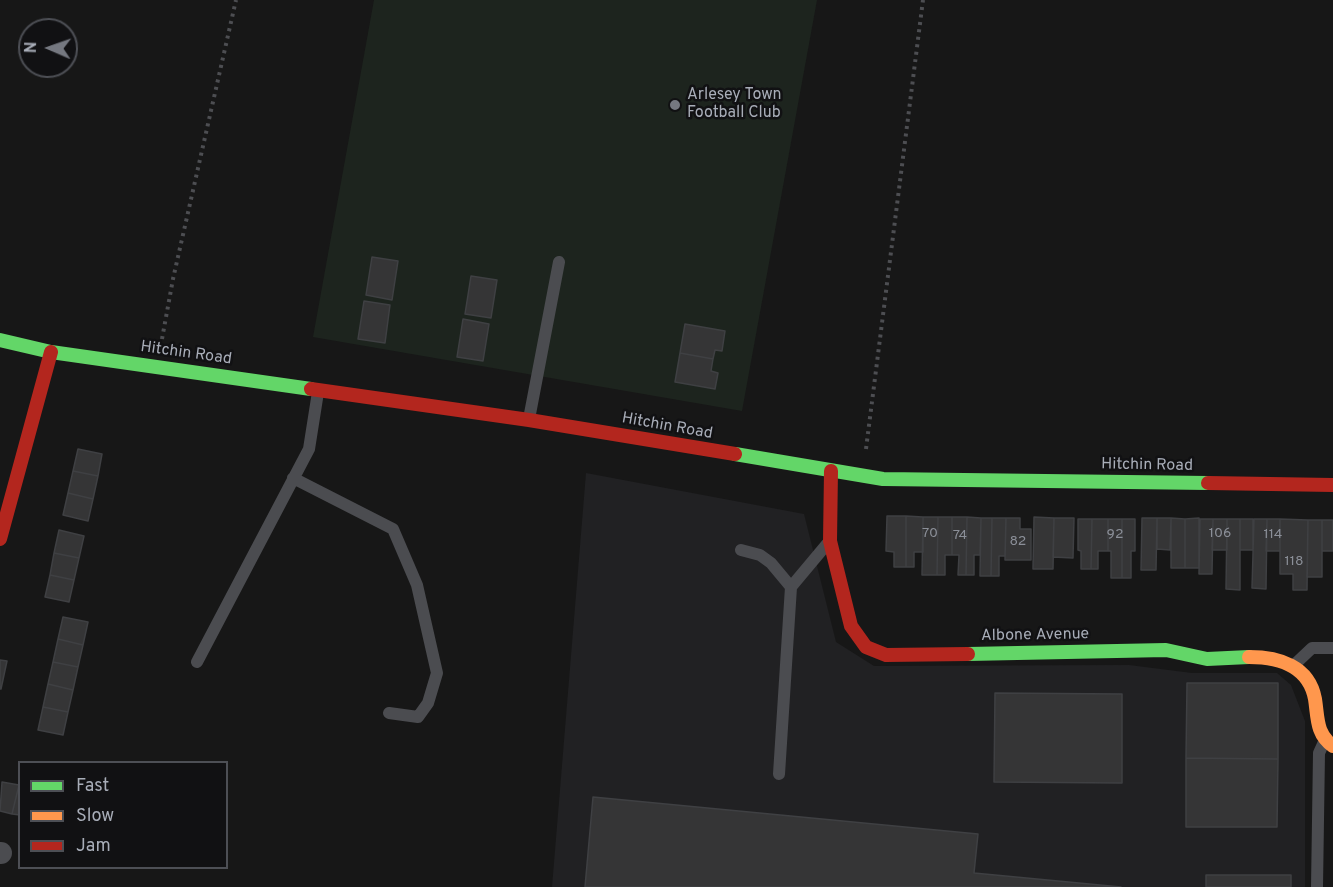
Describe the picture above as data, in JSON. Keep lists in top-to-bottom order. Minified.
{"streets":{"street":["Hitchin Road","Albone Avenue"]},"crossings":[["Hitchin Road","Albone Avenue"]],"places":["Arlesey Town Football Club"],"house_numbers":["70","106","92","114","74","82","118"],"legend":["Fast","Slow","Jam"],"north":"left"}
